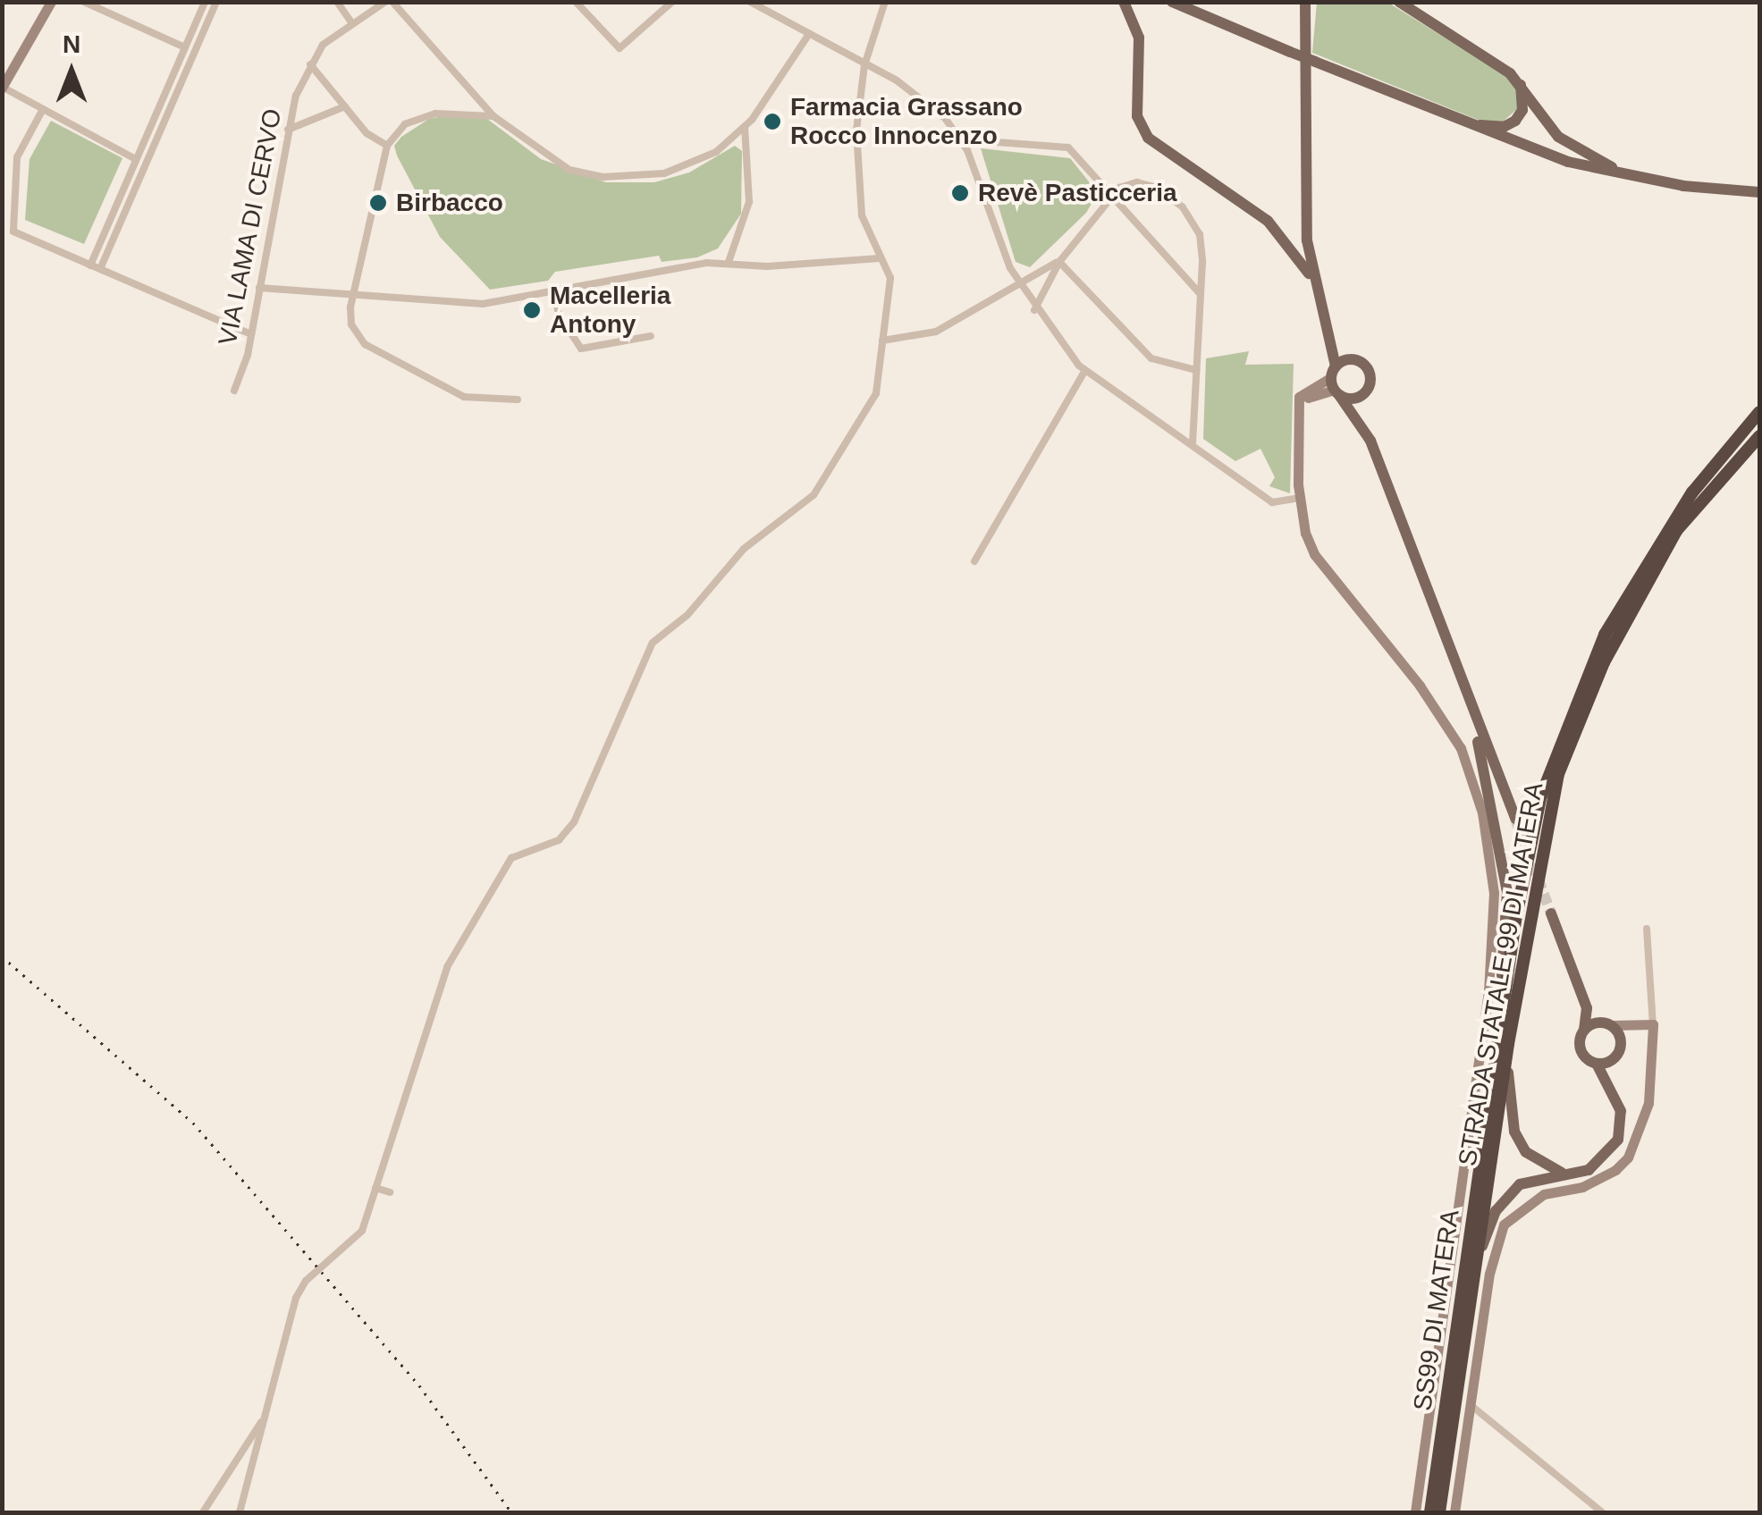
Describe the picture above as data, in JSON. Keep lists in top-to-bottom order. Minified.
{"streets":{"highway":["STRADA STATALE 99 DI MATERA","SS99 DI MATERA"],"street":["VIA LAMA DI CERVO"]},"crossings":[["STRADA STATALE 99 DI MATERA","SS99 DI MATERA"]],"places":["Farmacia Grassano Rocco Innocenzo","Revè Pasticceria","Birbacco","Macelleria Antony"],"north":"top"}
